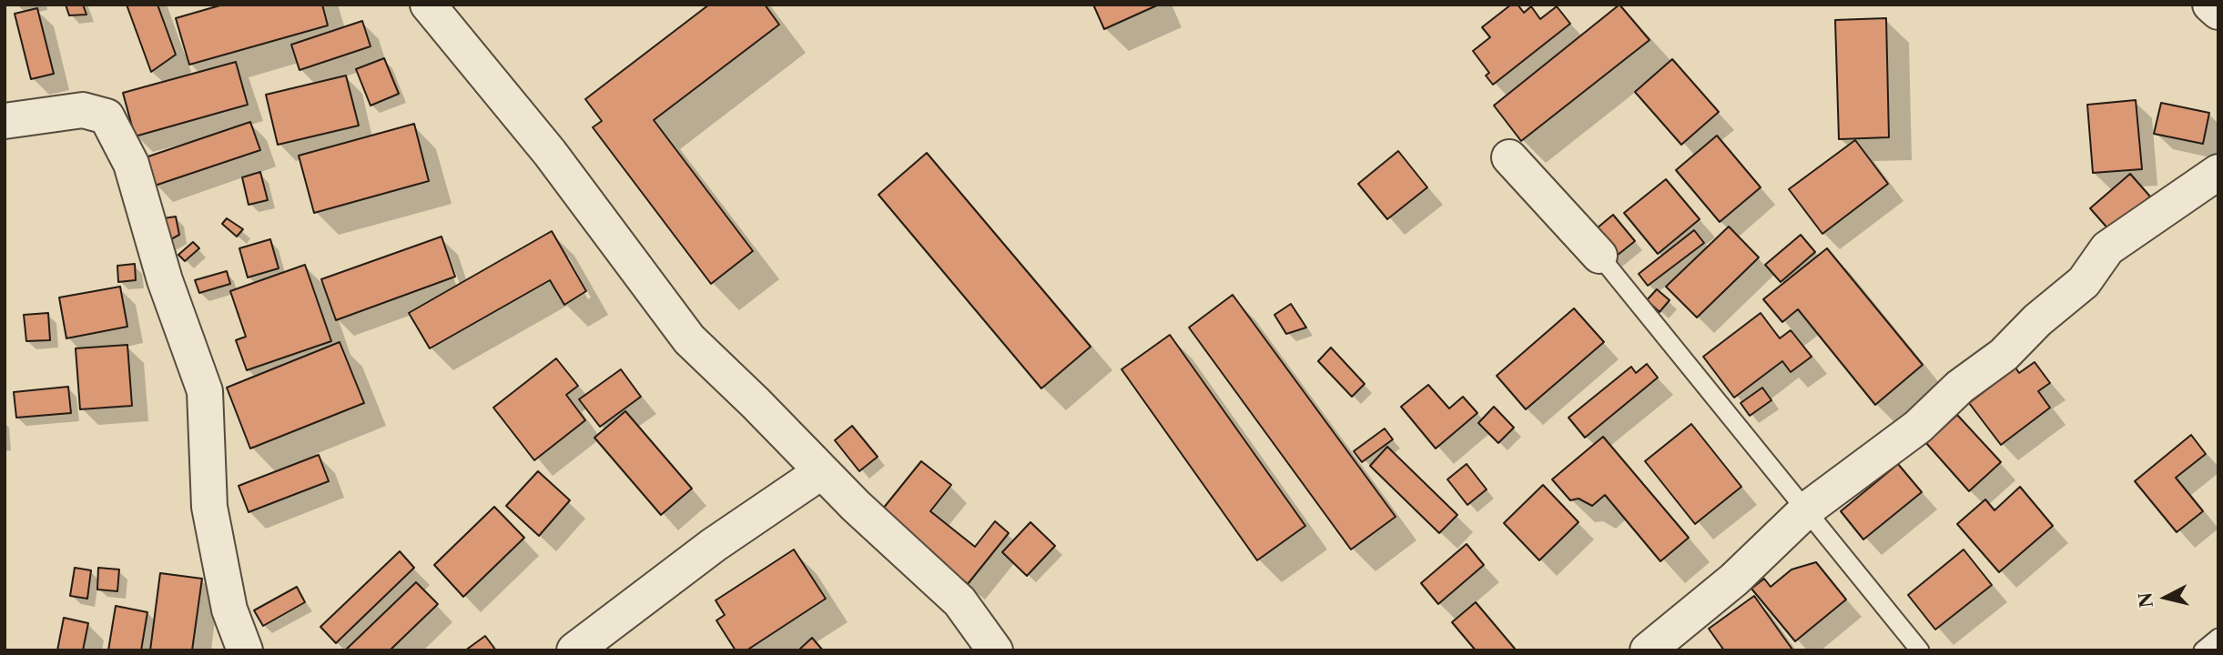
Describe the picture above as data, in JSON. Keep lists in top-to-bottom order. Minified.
{"north":"left"}
